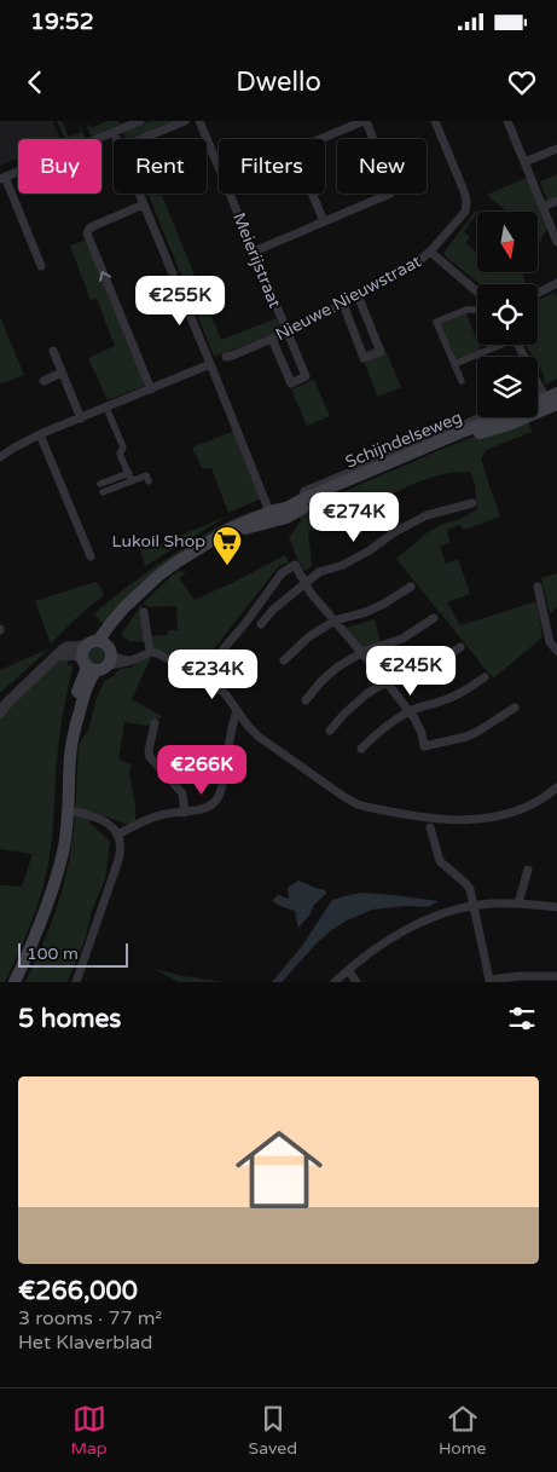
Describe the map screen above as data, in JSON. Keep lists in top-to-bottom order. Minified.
{"streets":{"main road":["Schijndelseweg"],"street":["Meierijstraat","Nieuwe Nieuwstraat"]},"crossings":[["Meierijstraat","Nieuwe Nieuwstraat"]],"places":{"supermarket":["Lukoil Shop"]},"scale_bar":"100 m","north":"bottom","page":{"status":"19:52","header":"Dwello","chip":["Buy","Rent","Filters","New"],"price":["€255K","€274K","€245K","€234K","€266K"],"scale":"100 m","heading":"5 homes","list":[{"name":"€266,000","note":"3 rooms · 77 m² · Het Klaverblad"}],"tabs":["Map","Saved","Home"]}}
